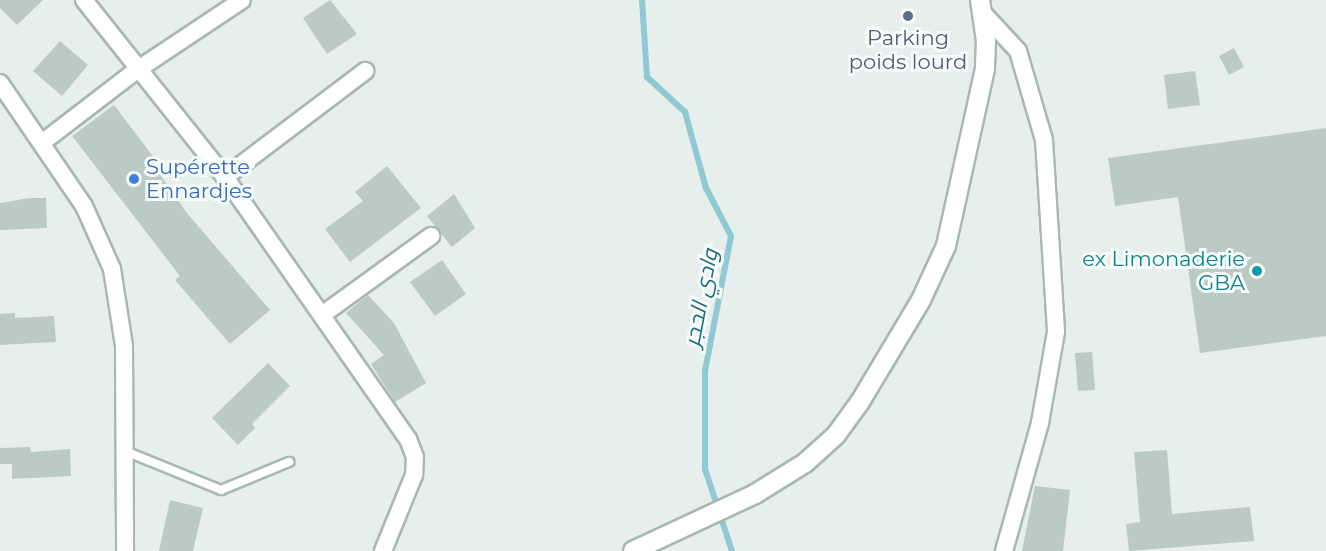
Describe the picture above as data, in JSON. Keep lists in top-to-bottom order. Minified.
{"water":["وادي الحجر"],"places":["Parking poids lourd","Supérette Ennardjes","ex Limonaderie GBA"]}
